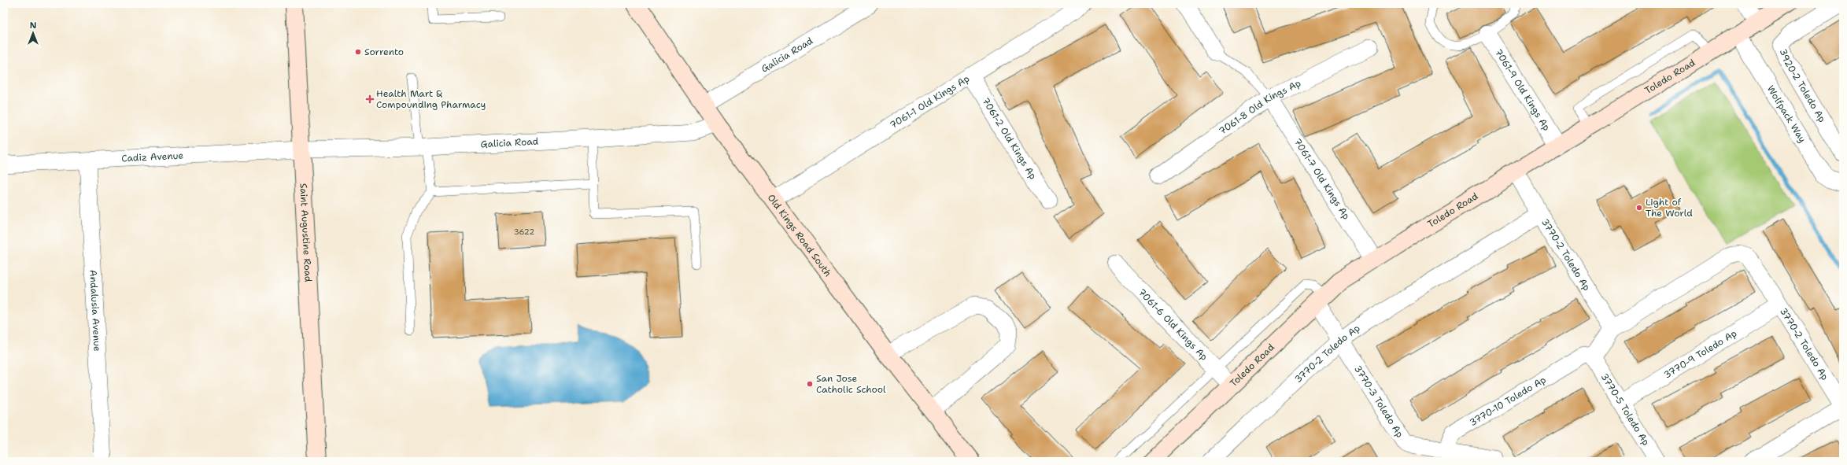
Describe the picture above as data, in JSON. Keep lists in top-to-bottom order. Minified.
{"streets":{"street":["Galicia Road","Toledo Road","3920-2 Toledo Ap","7061-9 Old Kings Ap","7061-1 Old Kings Ap","7061-8 Old Kings Ap","Wolfpack Way","7061-2 Old Kings Ap","Cadiz Avenue","7061-7 Old Kings Ap","Saint Augustine Road","Old Kings Road South","3770-2 Toledo Ap","Andalusia Avenue","7061-6 Old Kings Ap","3770-9 Toledo Ap","3770-10 Toledo Ap","3770-3 Toledo Ap","3770-5 Toledo Ap"]},"crossings":[["Galicia Road","Cadiz Avenue"],["Galicia Road","Saint Augustine Road"],["Galicia Road","Old Kings Road South"],["Toledo Road","7061-9 Old Kings Ap"],["Toledo Road","Wolfpack Way"],["Toledo Road","7061-7 Old Kings Ap"],["Toledo Road","7061-6 Old Kings Ap"],["Toledo Road","3770-3 Toledo Ap"],["7061-1 Old Kings Ap","7061-2 Old Kings Ap"],["7061-1 Old Kings Ap","Old Kings Road South"],["7061-8 Old Kings Ap","7061-7 Old Kings Ap"],["Cadiz Avenue","Saint Augustine Road"],["Cadiz Avenue","Andalusia Avenue"],["3770-2 Toledo Ap","3770-9 Toledo Ap"],["3770-2 Toledo Ap","3770-3 Toledo Ap"],["3770-9 Toledo Ap","3770-5 Toledo Ap"],["3770-10 Toledo Ap","3770-3 Toledo Ap"],["3770-10 Toledo Ap","3770-5 Toledo Ap"]],"places":{"other":["Sorrento","Light of The World","San Jose Catholic School"],"health":["Health Mart & Compounding Pharmacy"]},"house_numbers":["3622"],"north":"top"}
